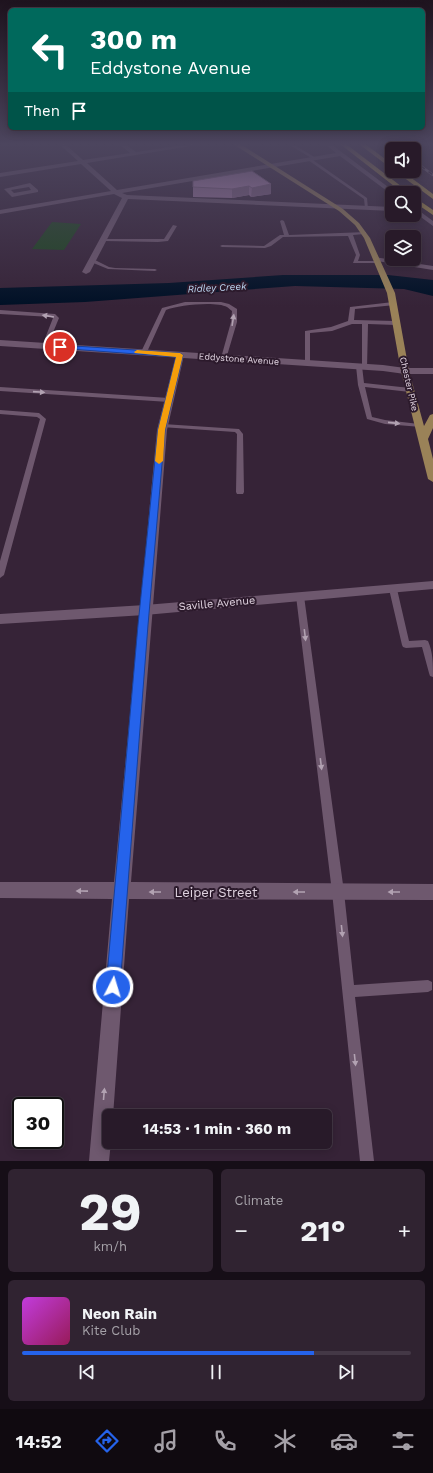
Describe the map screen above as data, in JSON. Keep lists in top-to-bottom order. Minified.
{"streets":{"main road":["Chester Pike"],"street":["Eddystone Avenue","Saville Avenue","Leiper Street"]},"crossings":[["Eddystone Avenue","Chester Pike"]],"one_way":["Leiper Street"],"water":["Ridley Creek"],"page":{"turn":["300 m","Eddystone Avenue"],"then":"Then","limit":"30","trip":"14:53 · 1 min · 360 m","tile":[["29","km/h"],"Climate"],"heat":["−","21°","+"],"song":["Neon Rain","Kite Club"],"tabs":"14:52"}}
